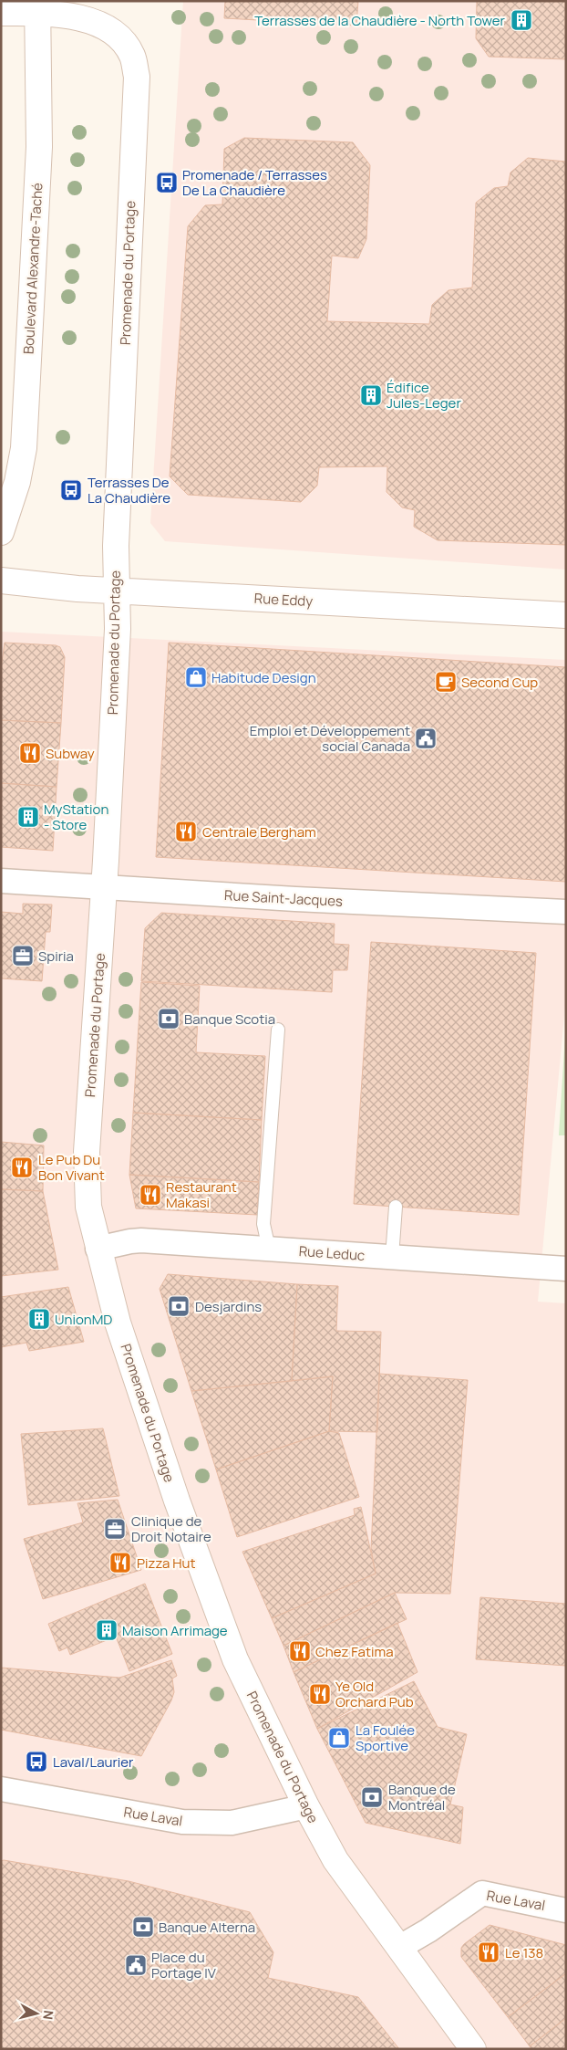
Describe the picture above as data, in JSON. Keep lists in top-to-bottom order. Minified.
{"streets":{"street":["Boulevard Alexandre-Taché","Promenade du Portage","Rue Eddy","Rue Saint-Jacques","Rue Leduc","Rue Laval"]},"crossings":[["Boulevard Alexandre-Taché","Promenade du Portage"],["Promenade du Portage","Rue Eddy"],["Promenade du Portage","Rue Saint-Jacques"],["Promenade du Portage","Rue Leduc"],["Promenade du Portage","Rue Laval"]],"places":{"building":["Terrasses de la Chaudière - North Tower","Édifice Jules-Leger","MyStation - Store","UnionMD","Maison Arrimage"],"bus stop":["Promenade / Terrasses De La Chaudière","Terrasses De La Chaudière","Laval/Laurier"],"shop":["Habitude Design","La Foulée Sportive"],"cafe":["Second Cup"],"public building":["Emploi et Développement social Canada","Place du Portage IV"],"restaurant":["Subway","Centrale Bergham","Le Pub Du Bon Vivant","Restaurant Makasi","Pizza Hut","Chez Fatima","Ye Old Orchard Pub","Le 138"],"office":["Spiria","Clinique de Droit Notaire"],"bank":["Banque Scotia","Desjardins","Banque de Montréal","Banque Alterna"]},"north":"right"}
